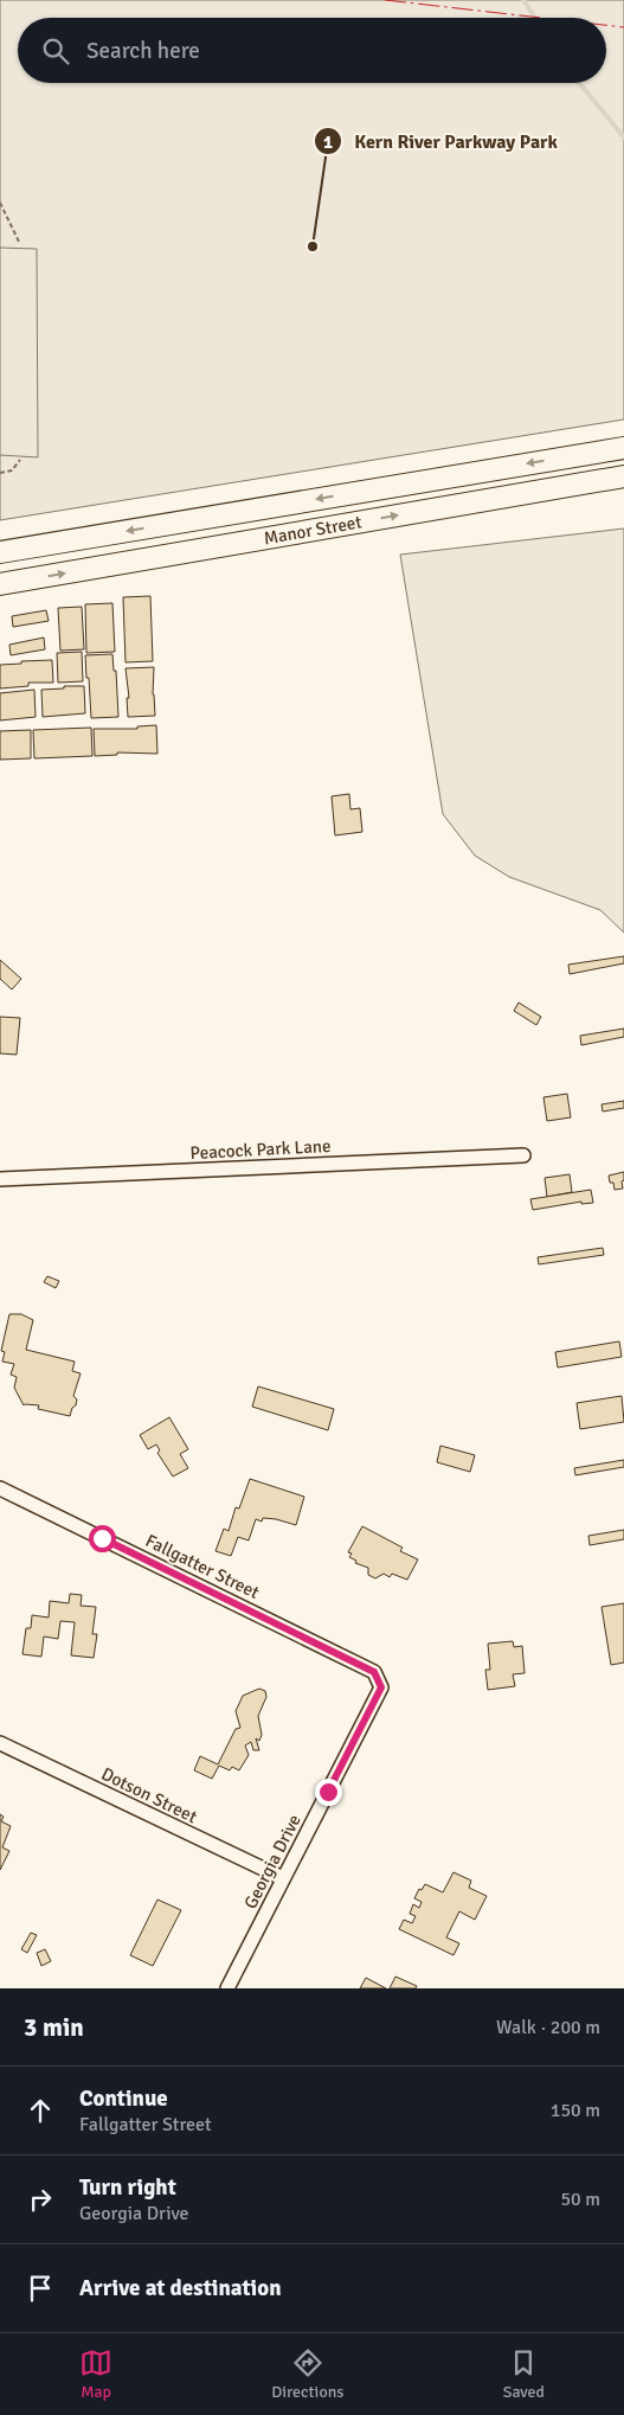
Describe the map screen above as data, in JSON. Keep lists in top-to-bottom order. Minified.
{"streets":{"main road":["Manor Street"],"street":["Peacock Park Lane","Fallgatter Street","Dotson Street","Georgia Drive"]},"crossings":[["Fallgatter Street","Georgia Drive"],["Dotson Street","Georgia Drive"]],"places":["Kern River Parkway Park"],"page":{"search":"Search here","heading":["3 min","Walk · 200 m"],"list":[["Continue","Fallgatter Street","150 m"],["Turn right","Georgia Drive","50 m"],"Arrive at destination"],"nav":["Map","Directions","Saved"]}}
